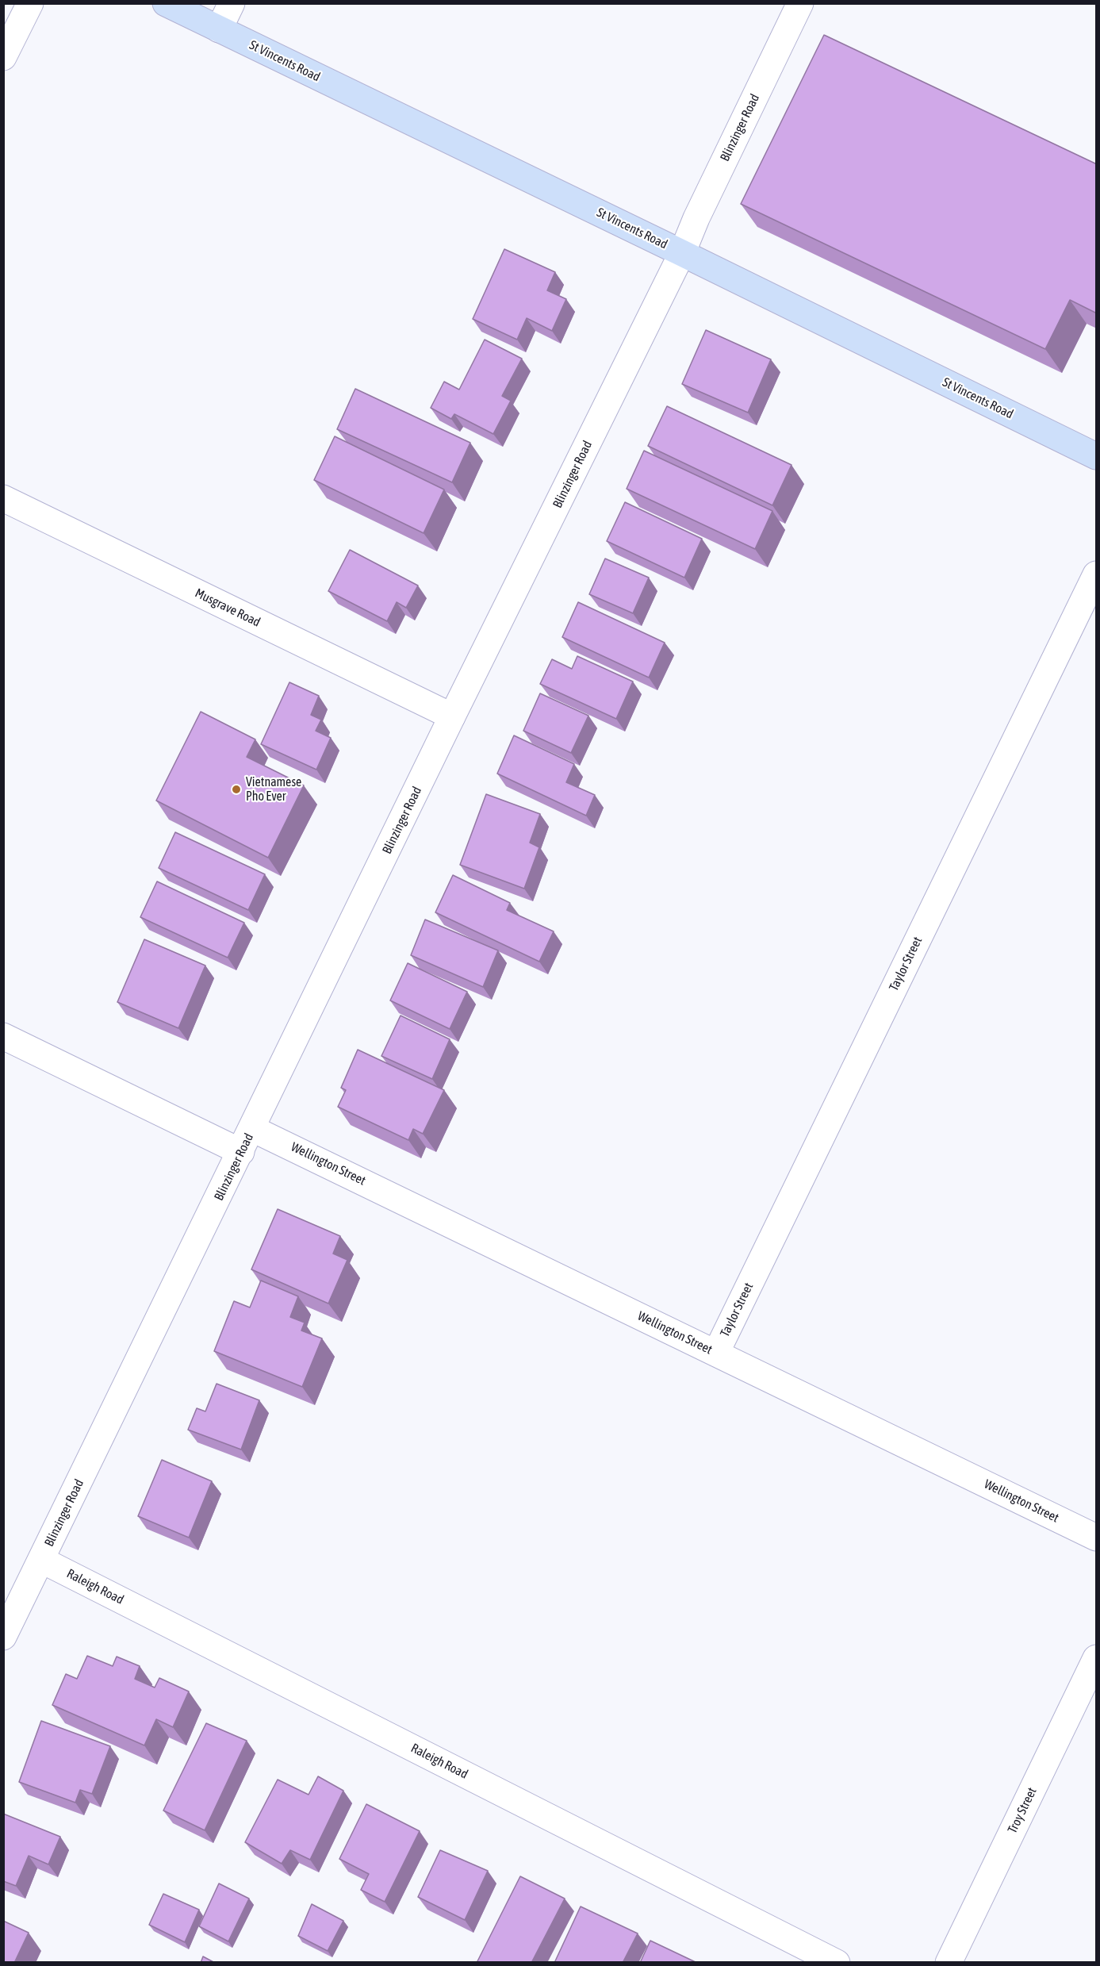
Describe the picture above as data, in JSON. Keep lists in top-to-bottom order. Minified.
{"streets":{"main road":["St Vincents Road"],"street":["Blinzinger Road","Musgrave Road","Taylor Street","Wellington Street","Raleigh Road","Troy Street"]},"crossings":[["St Vincents Road","Blinzinger Road"],["Blinzinger Road","Musgrave Road"],["Blinzinger Road","Wellington Street"],["Blinzinger Road","Raleigh Road"],["Taylor Street","Wellington Street"]],"places":["Vietnamese Pho Ever"]}
